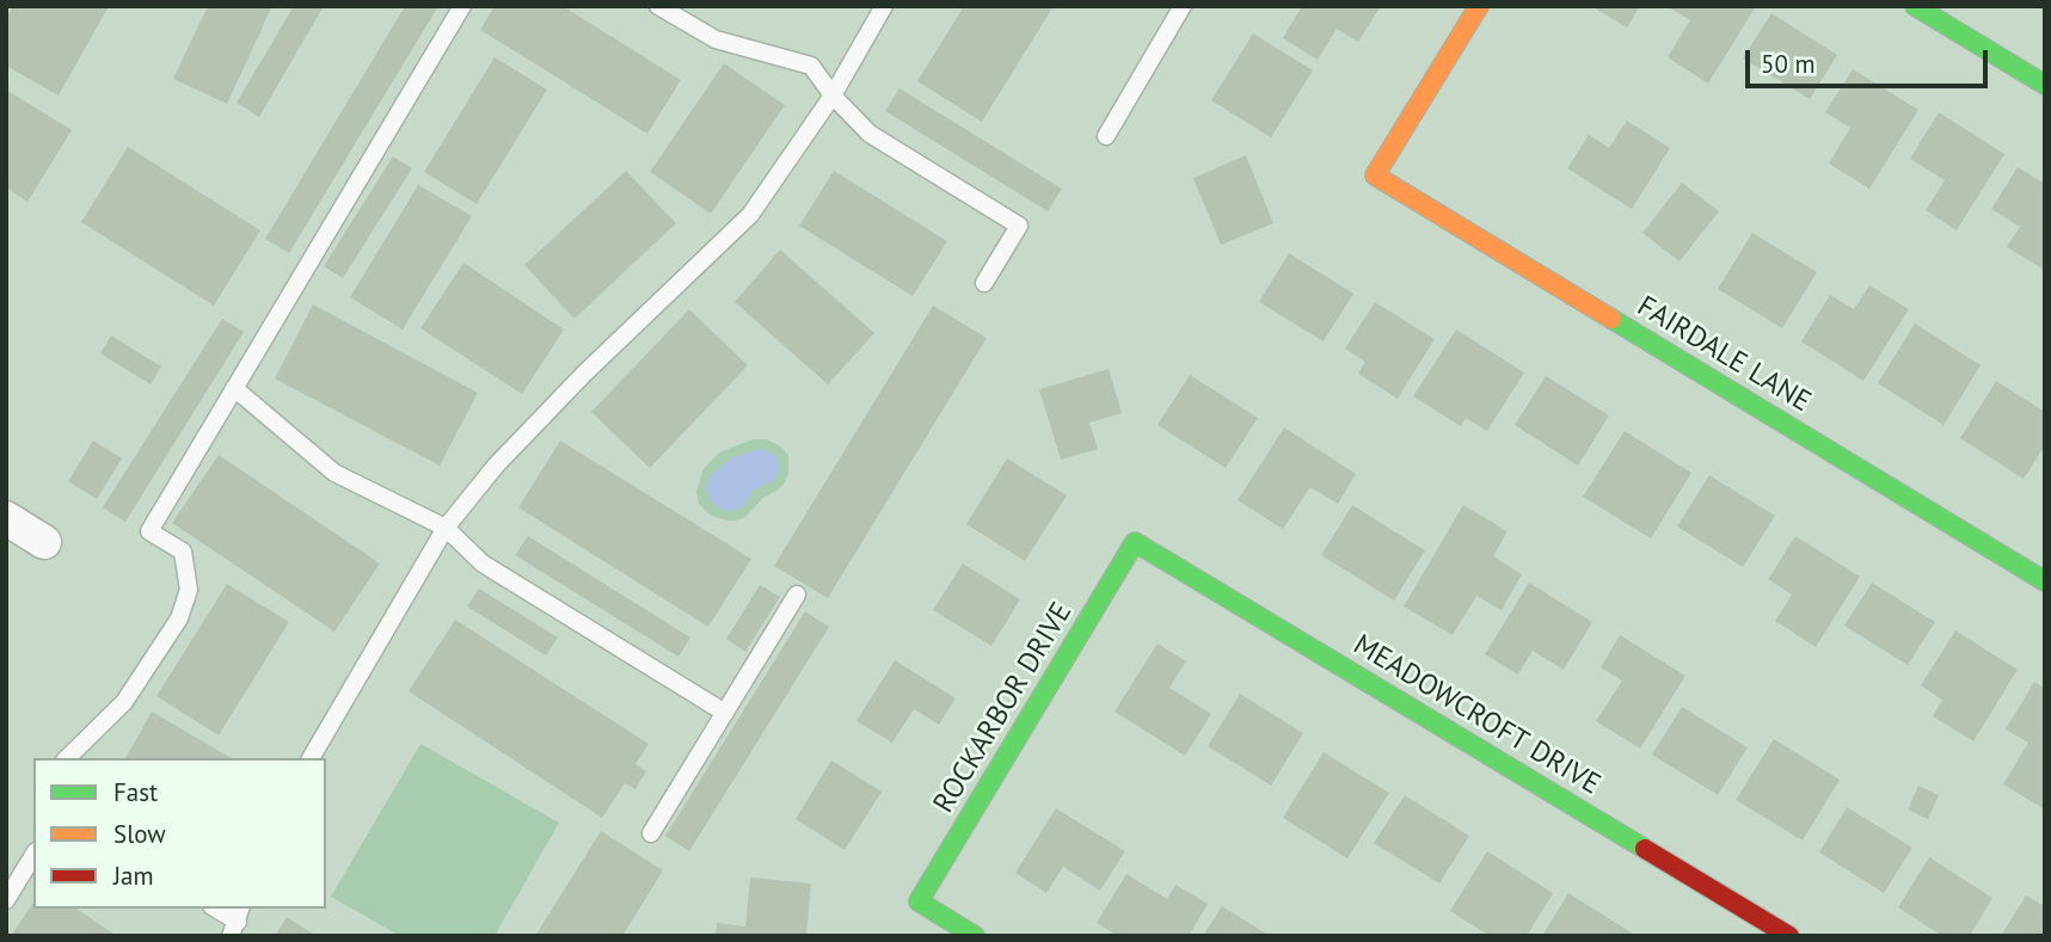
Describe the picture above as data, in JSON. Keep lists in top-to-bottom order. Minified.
{"streets":{"street":["FAIRDALE LANE","ROCKARBOR DRIVE","MEADOWCROFT DRIVE"]},"crossings":[["ROCKARBOR DRIVE","MEADOWCROFT DRIVE"]],"legend":["Fast","Slow","Jam"],"scale_bar":"50 m"}
